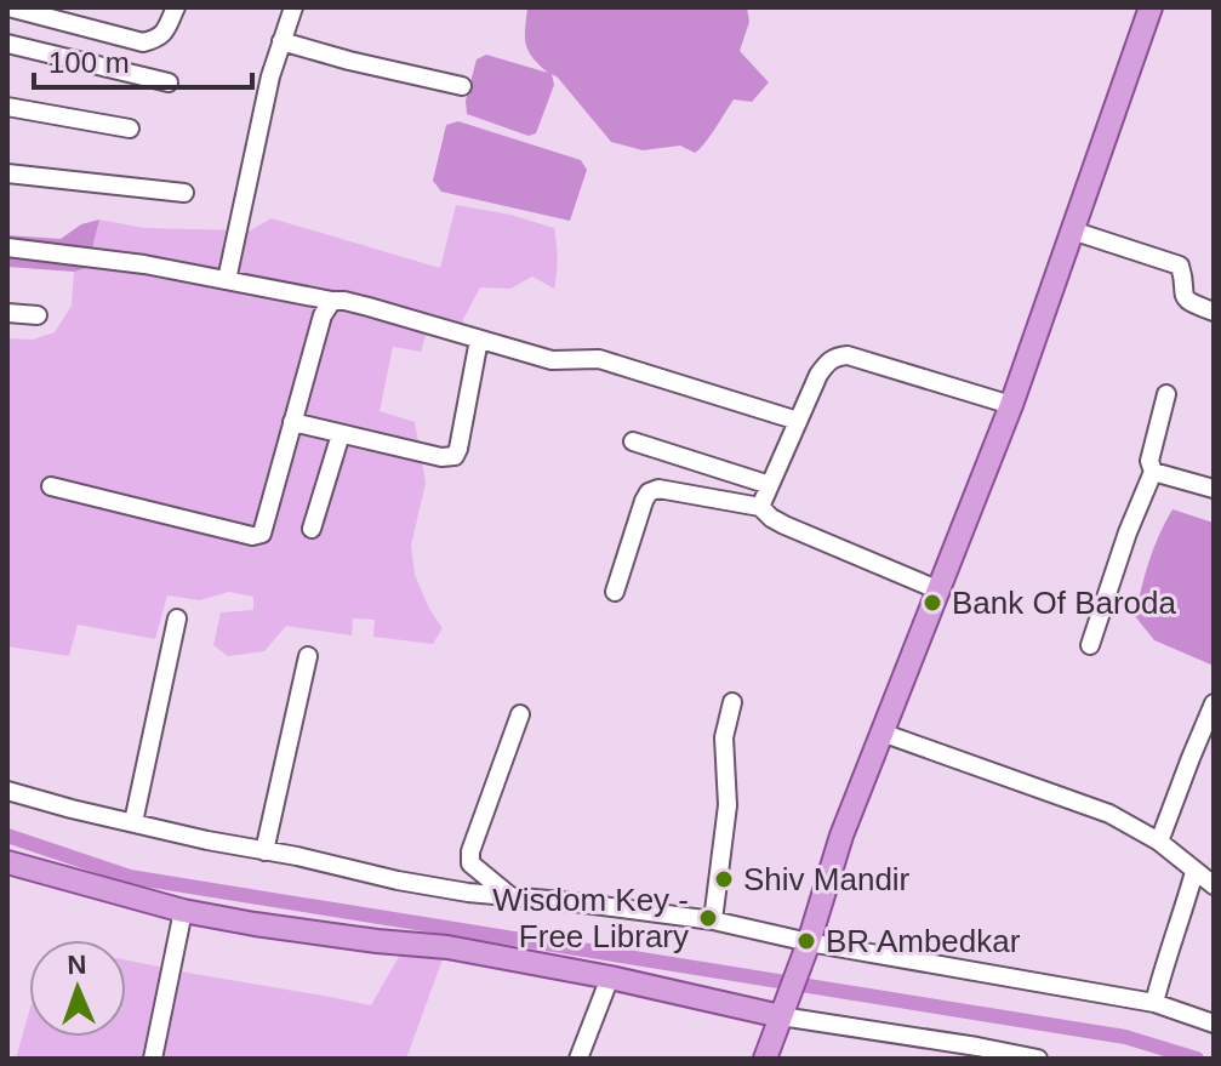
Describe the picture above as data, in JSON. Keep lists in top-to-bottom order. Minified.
{"places":["Bank Of Baroda","Shiv Mandir","Wisdom Key - Free Library","BR Ambedkar"],"scale_bar":"100 m","north":"top"}
